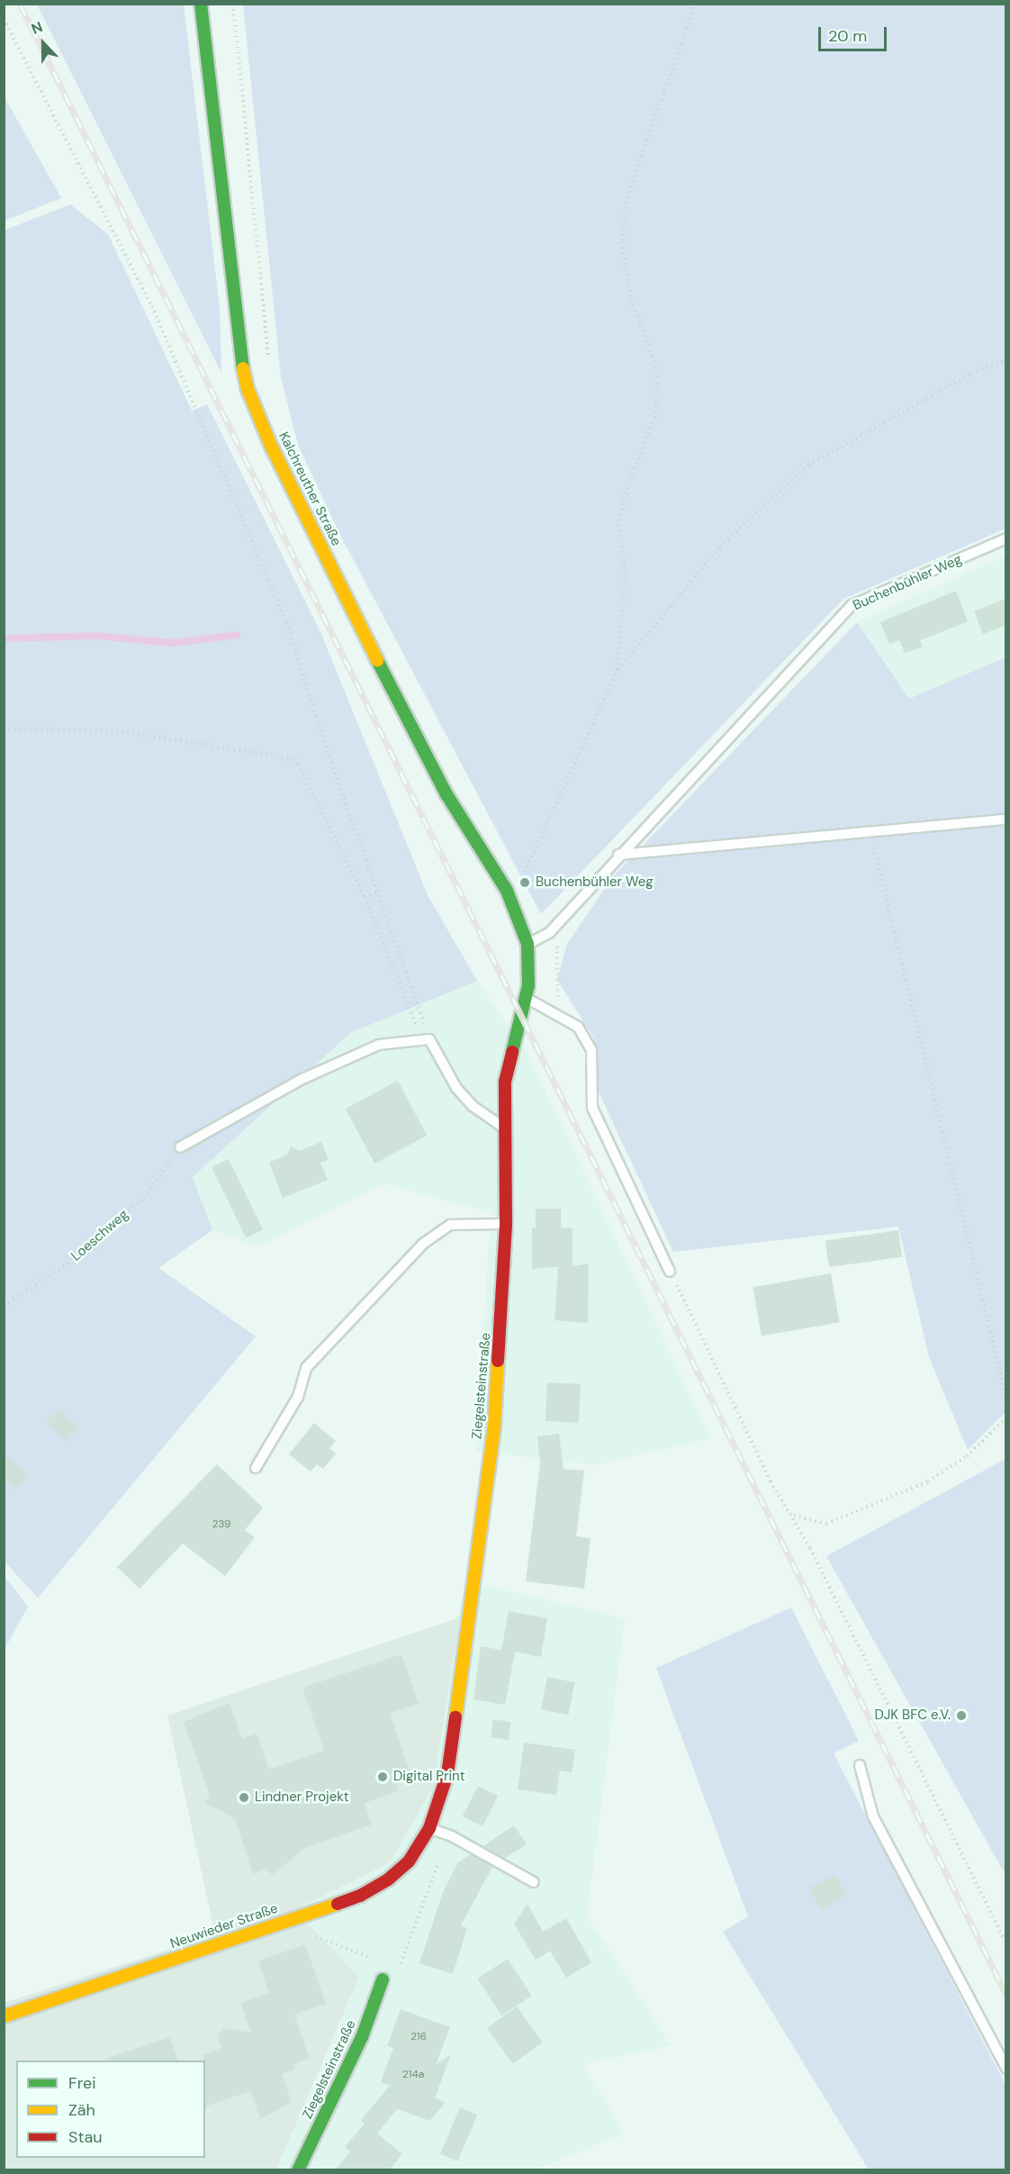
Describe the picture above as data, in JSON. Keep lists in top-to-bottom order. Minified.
{"streets":{"street":["Kalchreuther Straße","Ziegelsteinstraße","Neuwieder Straße"],"lane":["Buchenbühler Weg"],"path":["Loeschweg"]},"crossings":[["Kalchreuther Straße","Buchenbühler Weg"],["Kalchreuther Straße","Ziegelsteinstraße"],["Buchenbühler Weg","Ziegelsteinstraße"],["Ziegelsteinstraße","Neuwieder Straße"]],"places":["Buchenbühler Weg","DJK BFC e.V.","Digital Print","Lindner Projekt"],"house_numbers":["239","216","214a"],"legend":["Frei","Zäh","Stau"],"scale_bar":"20 m","north":"top"}
